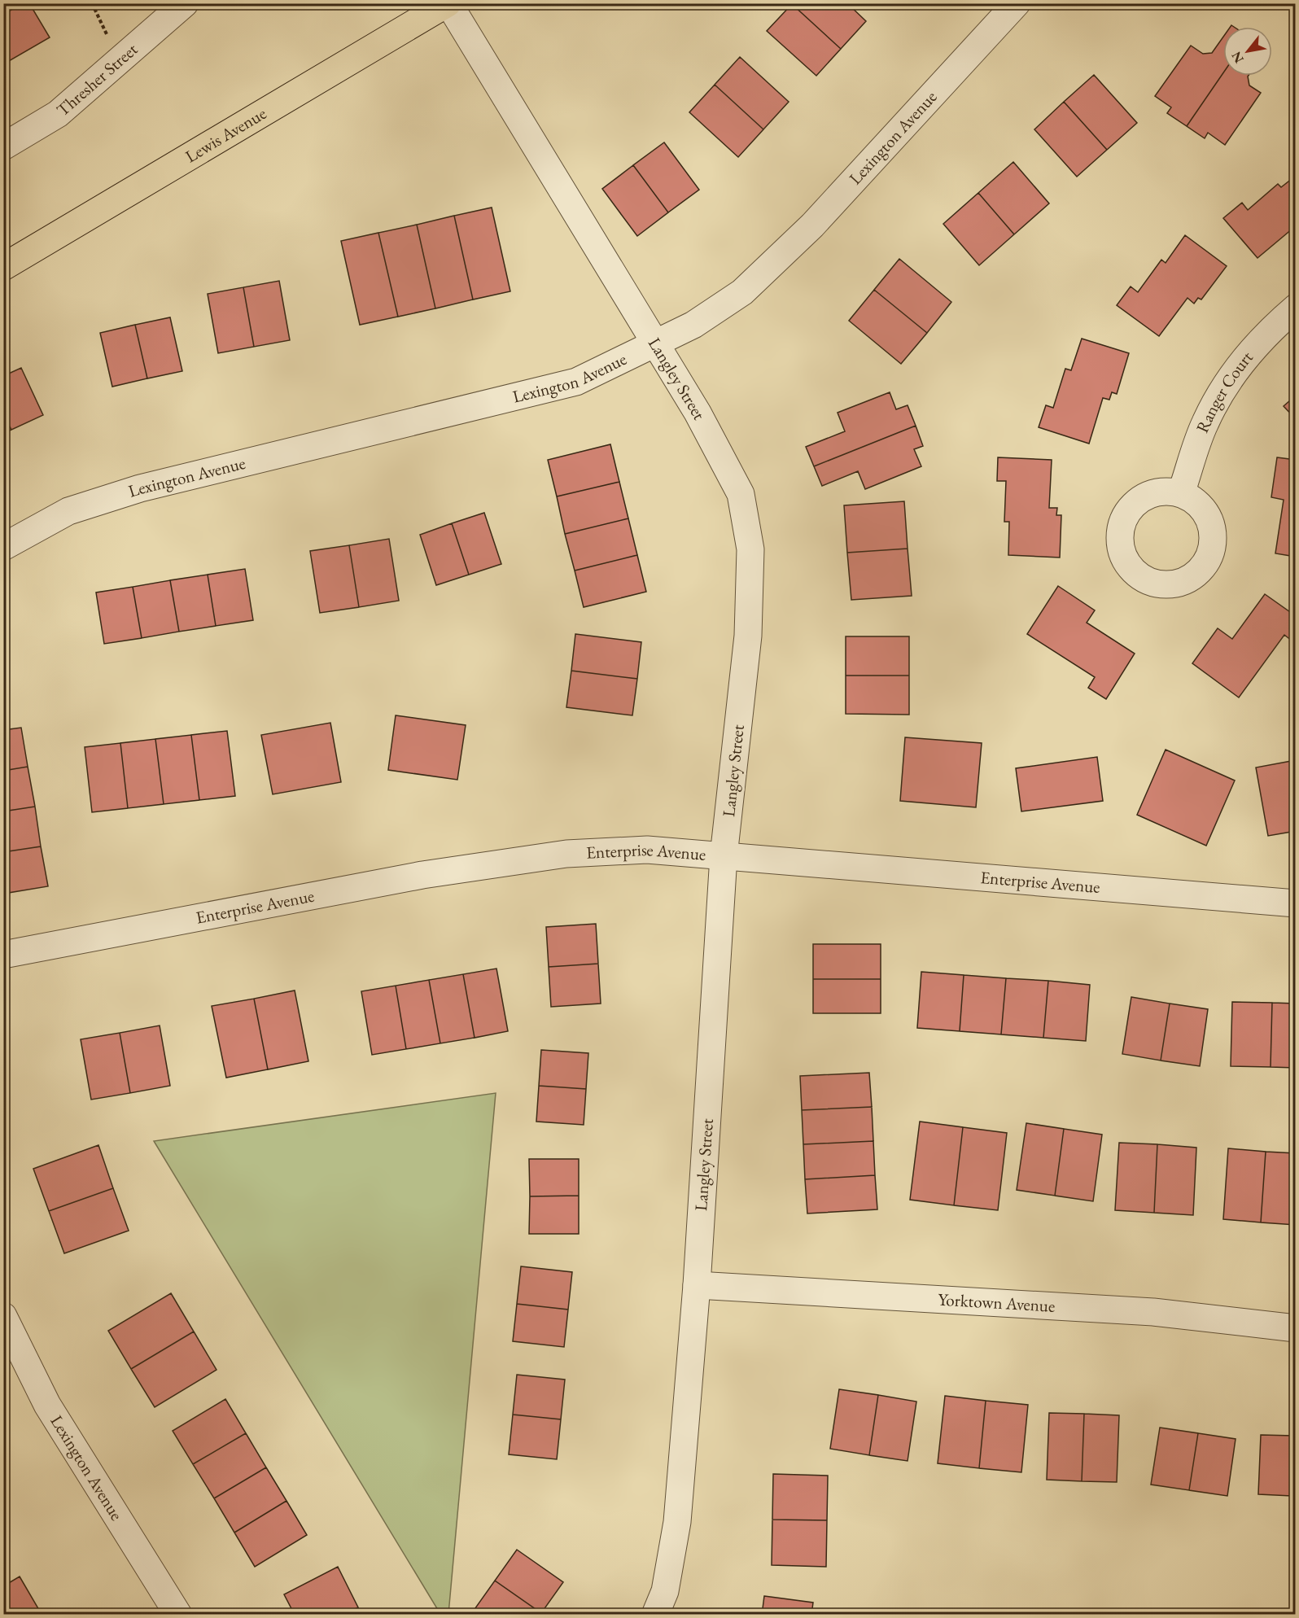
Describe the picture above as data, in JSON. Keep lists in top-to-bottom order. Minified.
{"streets":{"main road":["Lewis Avenue"],"street":["Thresher Street","Lexington Avenue","Langley Street","Ranger Court","Enterprise Avenue","Yorktown Avenue"]},"crossings":[["Lewis Avenue","Langley Street"],["Lexington Avenue","Langley Street"],["Langley Street","Enterprise Avenue"],["Langley Street","Yorktown Avenue"]],"north":"bottom left"}
